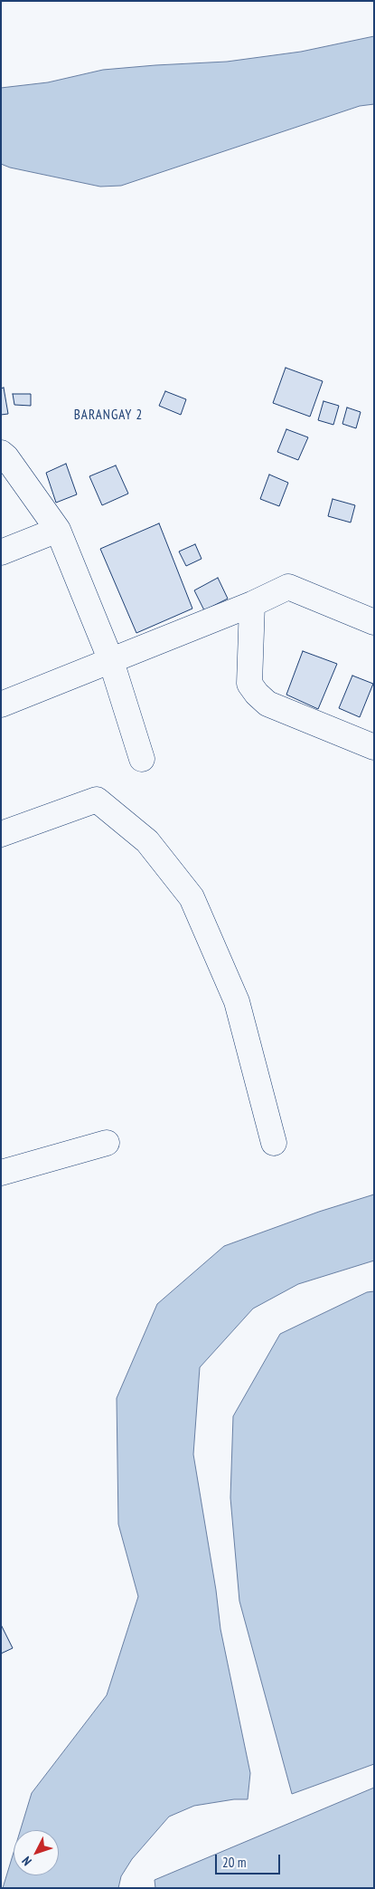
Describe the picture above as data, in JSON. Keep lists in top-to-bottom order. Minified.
{"districts":["BARANGAY 2"],"scale_bar":"20 m","north":"bottom left"}
